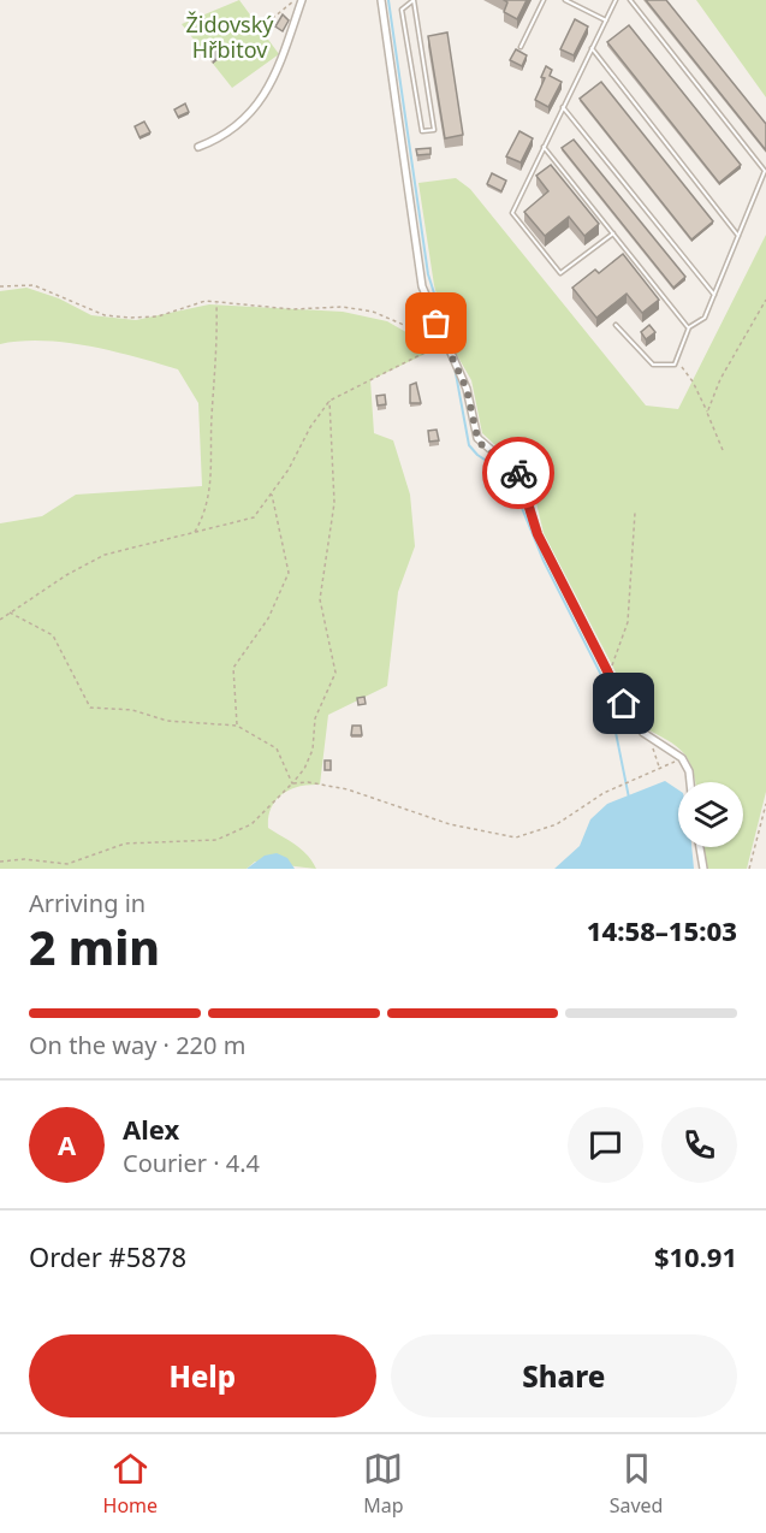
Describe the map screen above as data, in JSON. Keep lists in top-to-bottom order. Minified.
{"parks":["Židovský Hřbitov"],"page":{"heading":["2 min","Arriving in","14:58–15:03"],"panel":["Alex","Courier · 4.4","Order #5878","$10.91"],"bar":"On the way · 220 m","round":"A","buttons":["Help","Share"],"tabs":["Home","Map","Saved"]}}
